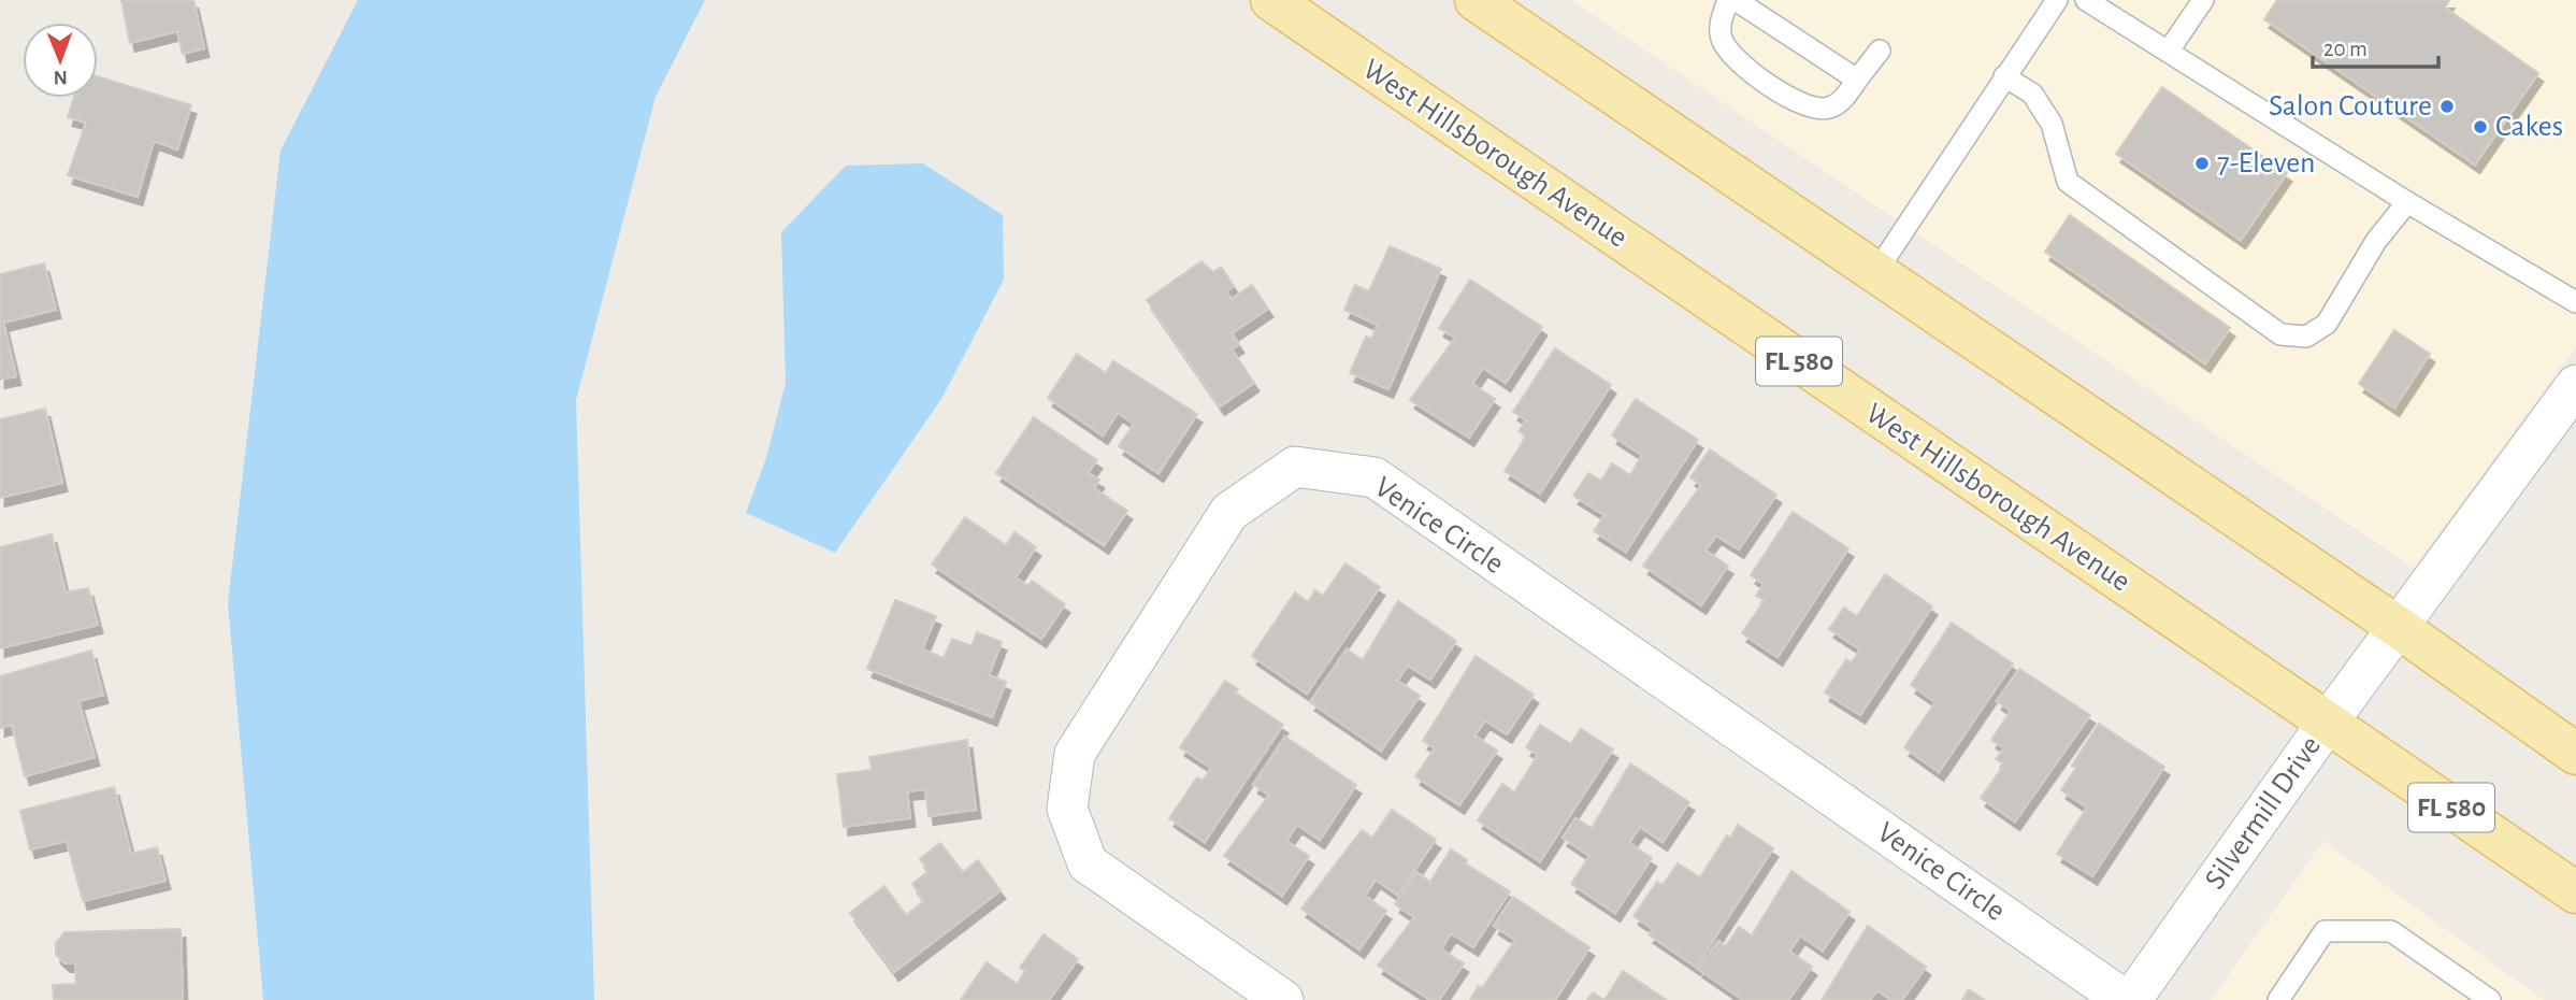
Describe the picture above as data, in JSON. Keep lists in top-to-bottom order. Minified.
{"streets":{"main road":["West Hillsborough Avenue","FL 580"],"street":["Venice Circle","Silvermill Drive"]},"crossings":[["West Hillsborough Avenue","Silvermill Drive"]],"places":["Salon Couture","Cakes","7-Eleven"],"scale_bar":"20 m","north":"bottom"}
